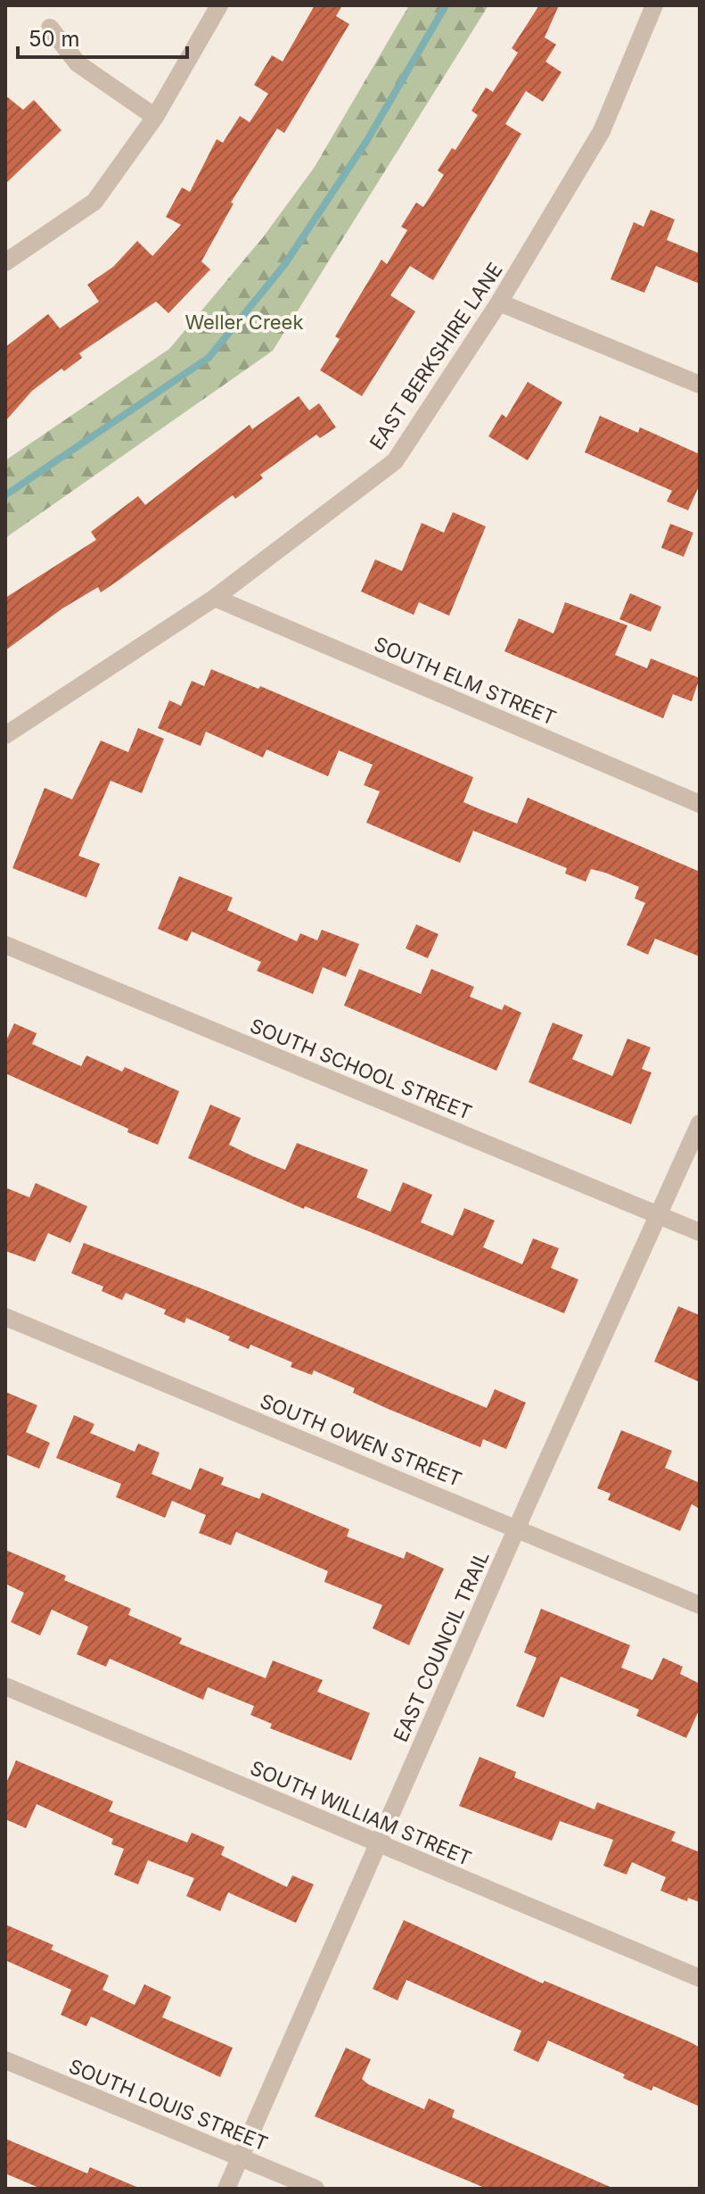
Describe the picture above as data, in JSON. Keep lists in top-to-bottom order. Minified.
{"streets":{"street":["EAST BERKSHIRE LANE","SOUTH ELM STREET","SOUTH SCHOOL STREET","SOUTH OWEN STREET","EAST COUNCIL TRAIL","SOUTH WILLIAM STREET","SOUTH LOUIS STREET"]},"crossings":[["EAST BERKSHIRE LANE","SOUTH ELM STREET"],["SOUTH SCHOOL STREET","EAST COUNCIL TRAIL"],["SOUTH OWEN STREET","EAST COUNCIL TRAIL"],["EAST COUNCIL TRAIL","SOUTH WILLIAM STREET"],["EAST COUNCIL TRAIL","SOUTH LOUIS STREET"]],"parks":["Weller Creek"],"scale_bar":"50 m"}
